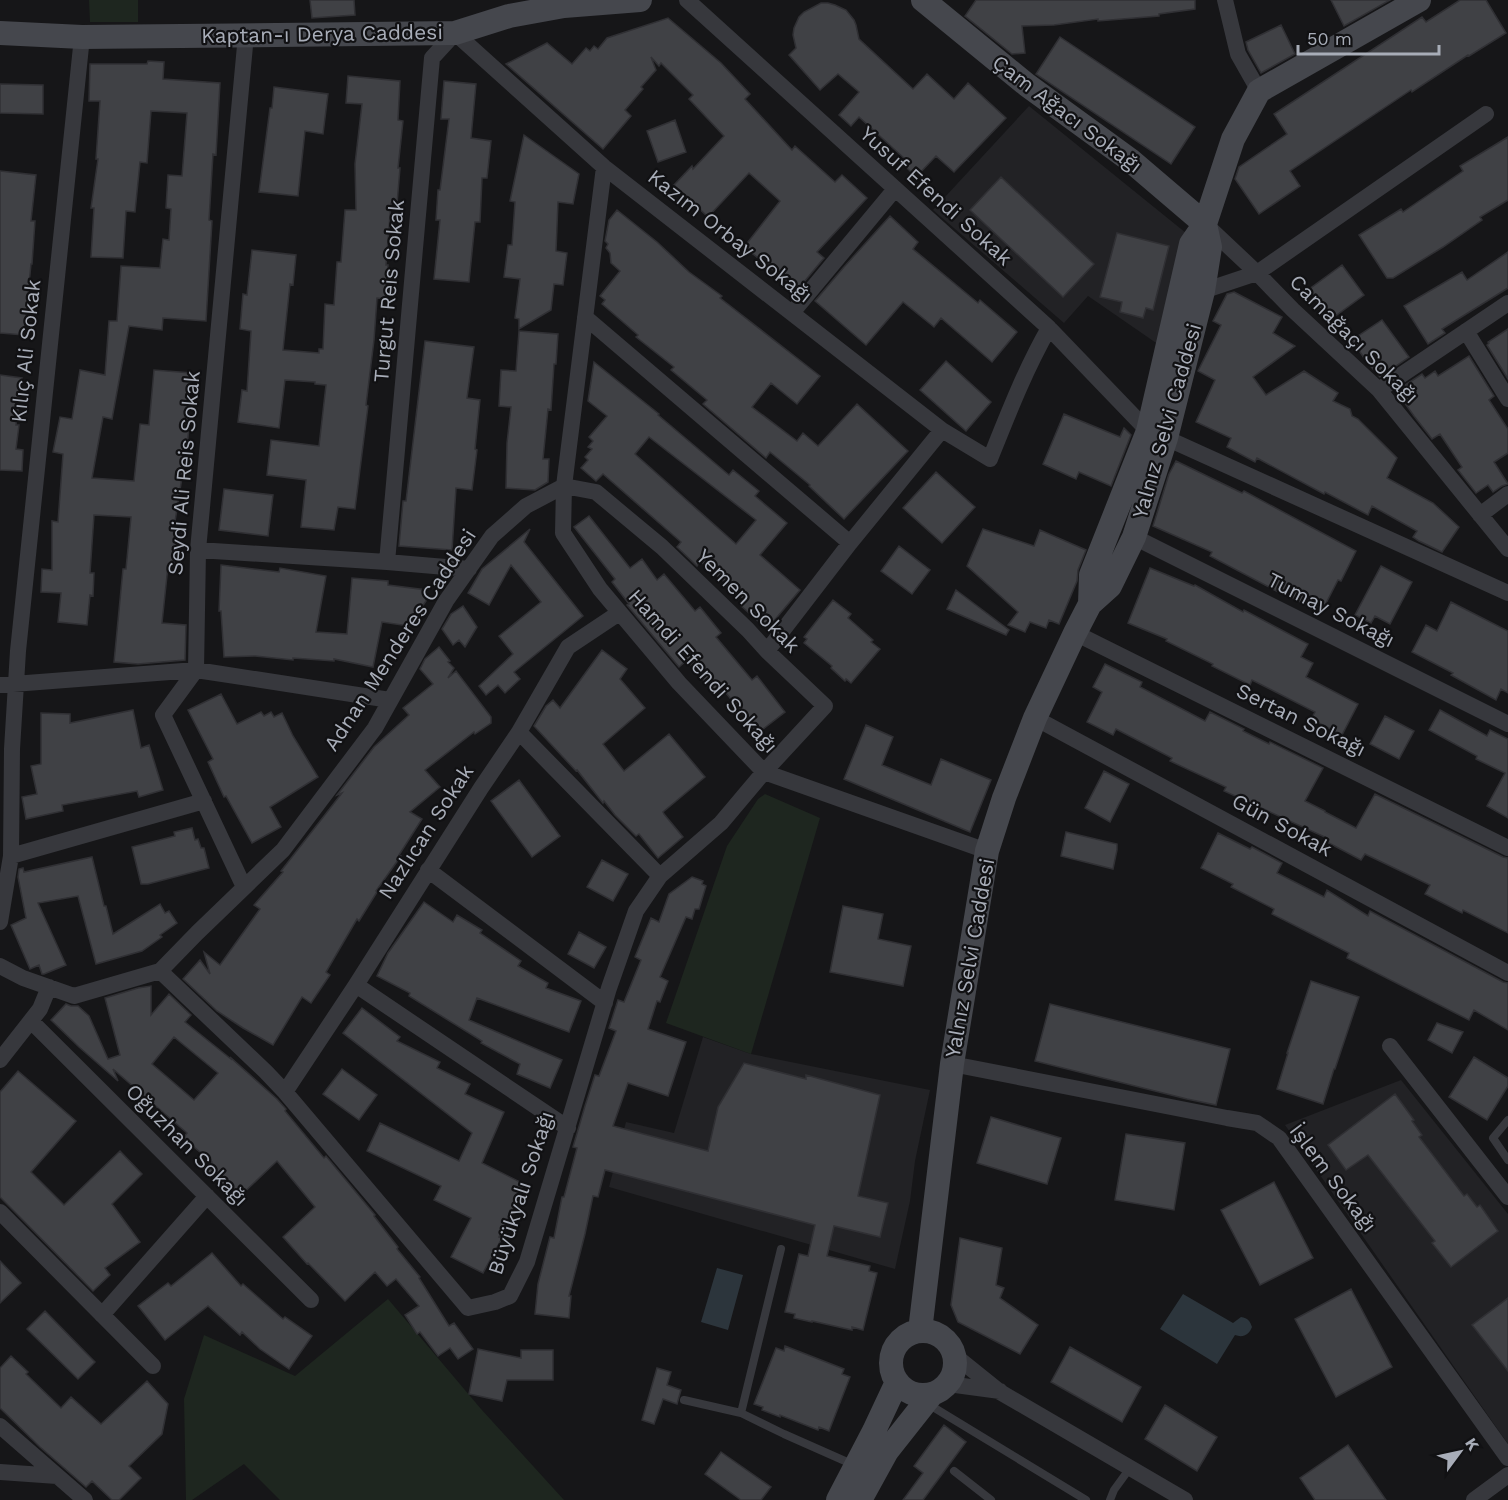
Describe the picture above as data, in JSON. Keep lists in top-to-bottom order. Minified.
{"streets":{"street":["Kaptan-ı Derya Caddesi","Çam Ağacı Sokağı","Yusuf Efendi Sokak","Kazım Orbay Sokağı","Turgut Reis Sokak","Camağaçı Sokağı","Kılıç Ali Sokak","Yalnız Selvi Caddesi","Seydi Ali Reis Sokak","Yemen Sokak","Tumay Sokağı","Adnan Menderes Caddesi","Hamdi Efendi Sokağı","Sertan Sokağı","Gün Sokak","Nazlıcan Sokak","Oğuzhan Sokağı","İşlem Sokağı","Büyükyalı Sokağı"]},"crossings":[["Kaptan-ı Derya Caddesi","Kazım Orbay Sokağı"],["Kaptan-ı Derya Caddesi","Turgut Reis Sokak"],["Kaptan-ı Derya Caddesi","Kılıç Ali Sokak"],["Kaptan-ı Derya Caddesi","Seydi Ali Reis Sokak"],["Çam Ağacı Sokağı","Camağaçı Sokağı"],["Çam Ağacı Sokağı","Yalnız Selvi Caddesi"],["Yusuf Efendi Sokak","Kazım Orbay Sokağı"],["Yusuf Efendi Sokak","Yalnız Selvi Caddesi"],["Kazım Orbay Sokağı","Turgut Reis Sokak"],["Camağaçı Sokağı","Yalnız Selvi Caddesi"],["Yalnız Selvi Caddesi","Tumay Sokağı"],["Yalnız Selvi Caddesi","Hamdi Efendi Sokağı"],["Yalnız Selvi Caddesi","Sertan Sokağı"],["Yalnız Selvi Caddesi","Gün Sokak"],["Yalnız Selvi Caddesi","İşlem Sokağı"],["Yemen Sokak","Adnan Menderes Caddesi"],["Yemen Sokak","Hamdi Efendi Sokağı"],["Yemen Sokak","Büyükyalı Sokağı"],["Adnan Menderes Caddesi","Hamdi Efendi Sokağı"],["Adnan Menderes Caddesi","Büyükyalı Sokağı"],["Hamdi Efendi Sokağı","Nazlıcan Sokak"],["Hamdi Efendi Sokağı","Büyükyalı Sokağı"],["Nazlıcan Sokak","Büyükyalı Sokağı"]],"scale_bar":"50 m","north":"top right"}
